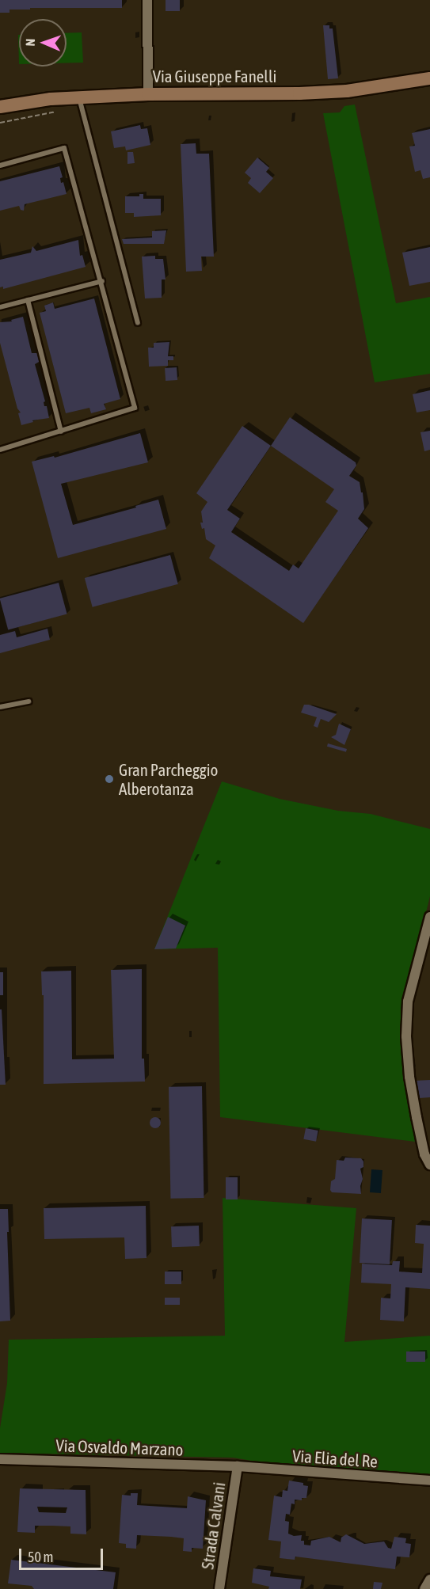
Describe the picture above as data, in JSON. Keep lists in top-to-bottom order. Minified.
{"streets":{"street":["Via Giuseppe Fanelli","Via Osvaldo Marzano","Via Elia del Re","Strada Calvani"]},"crossings":[["Via Osvaldo Marzano","Via Elia del Re"],["Via Osvaldo Marzano","Strada Calvani"],["Via Elia del Re","Strada Calvani"]],"places":["Gran Parcheggio Alberotanza"],"scale_bar":"50 m","north":"left"}
